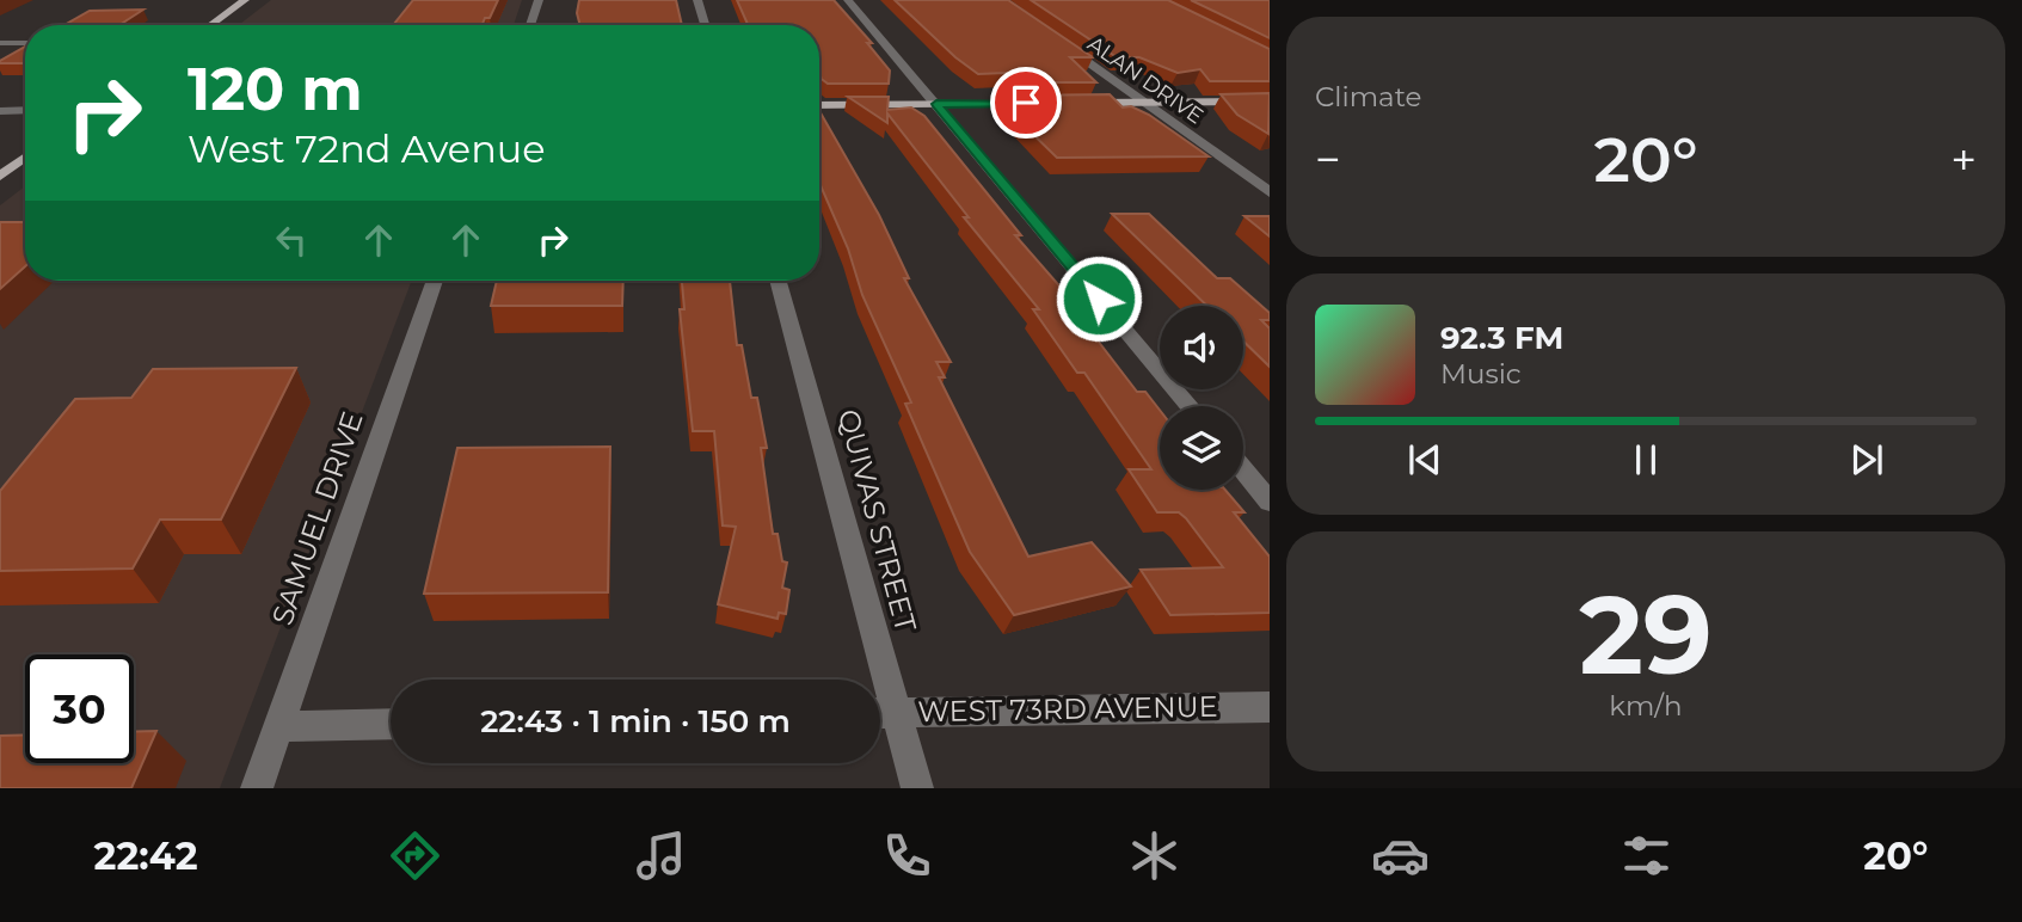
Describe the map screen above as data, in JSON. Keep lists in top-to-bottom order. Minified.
{"streets":{"street":["ALAN DRIVE","SAMUEL DRIVE","QUIVAS STREET","WEST 73RD AVENUE"]},"crossings":[["QUIVAS STREET","WEST 73RD AVENUE"]],"page":{"tile":["Climate",["29","km/h"]],"turn":["120 m","West 72nd Avenue"],"heat":["−","20°","+"],"song":["92.3 FM","Music"],"limit":"30","trip":"22:43 · 1 min · 150 m","tabs":["22:42","20°"]}}
